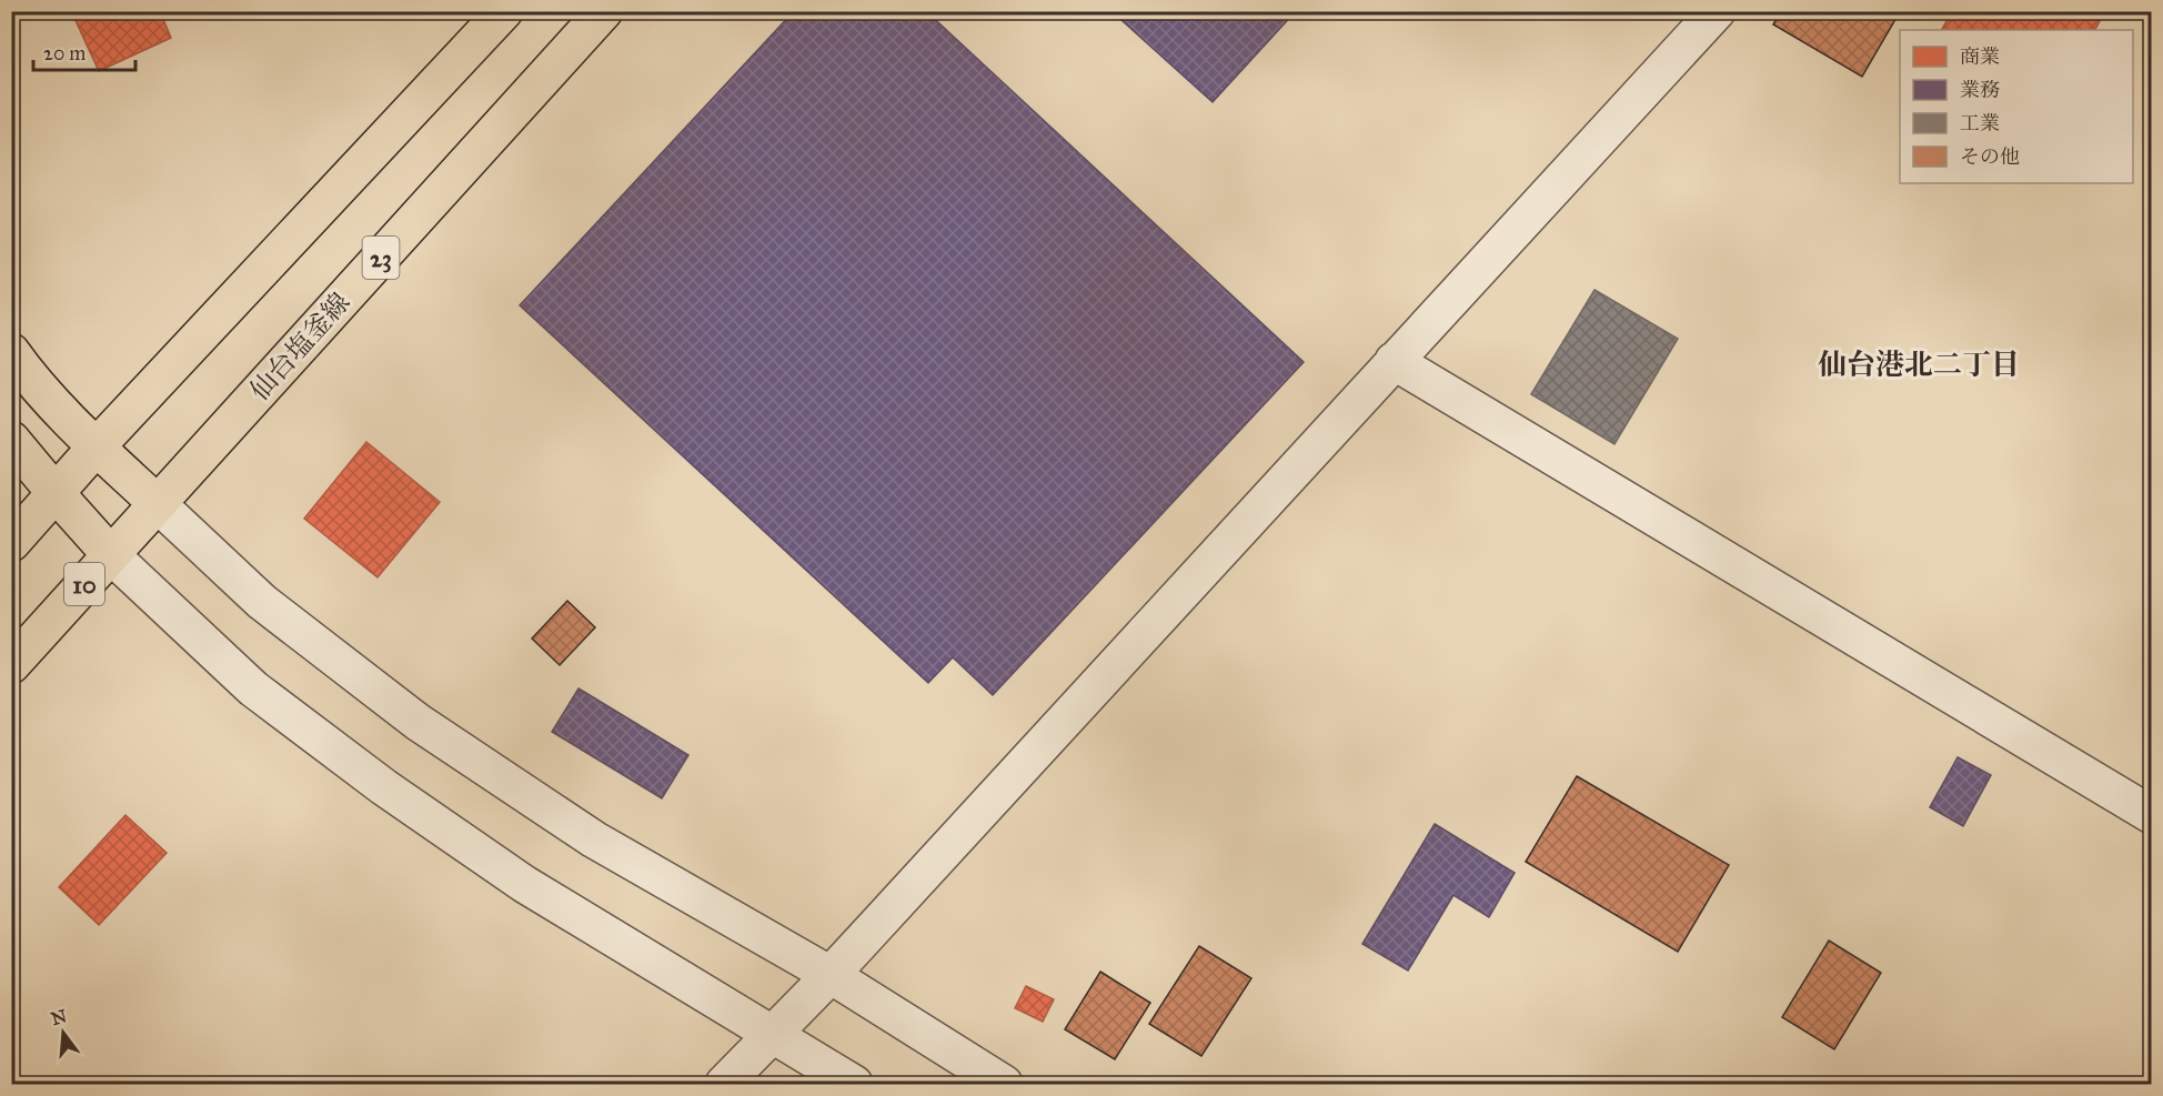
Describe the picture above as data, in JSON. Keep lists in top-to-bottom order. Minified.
{"streets":{"main road":["23","仙台塩釜線","10"]},"crossings":[["仙台塩釜線","10"]],"districts":["仙台港北二丁目"],"legend":["商業","業務","工業","その他"],"scale_bar":"20 m","north":"top"}
